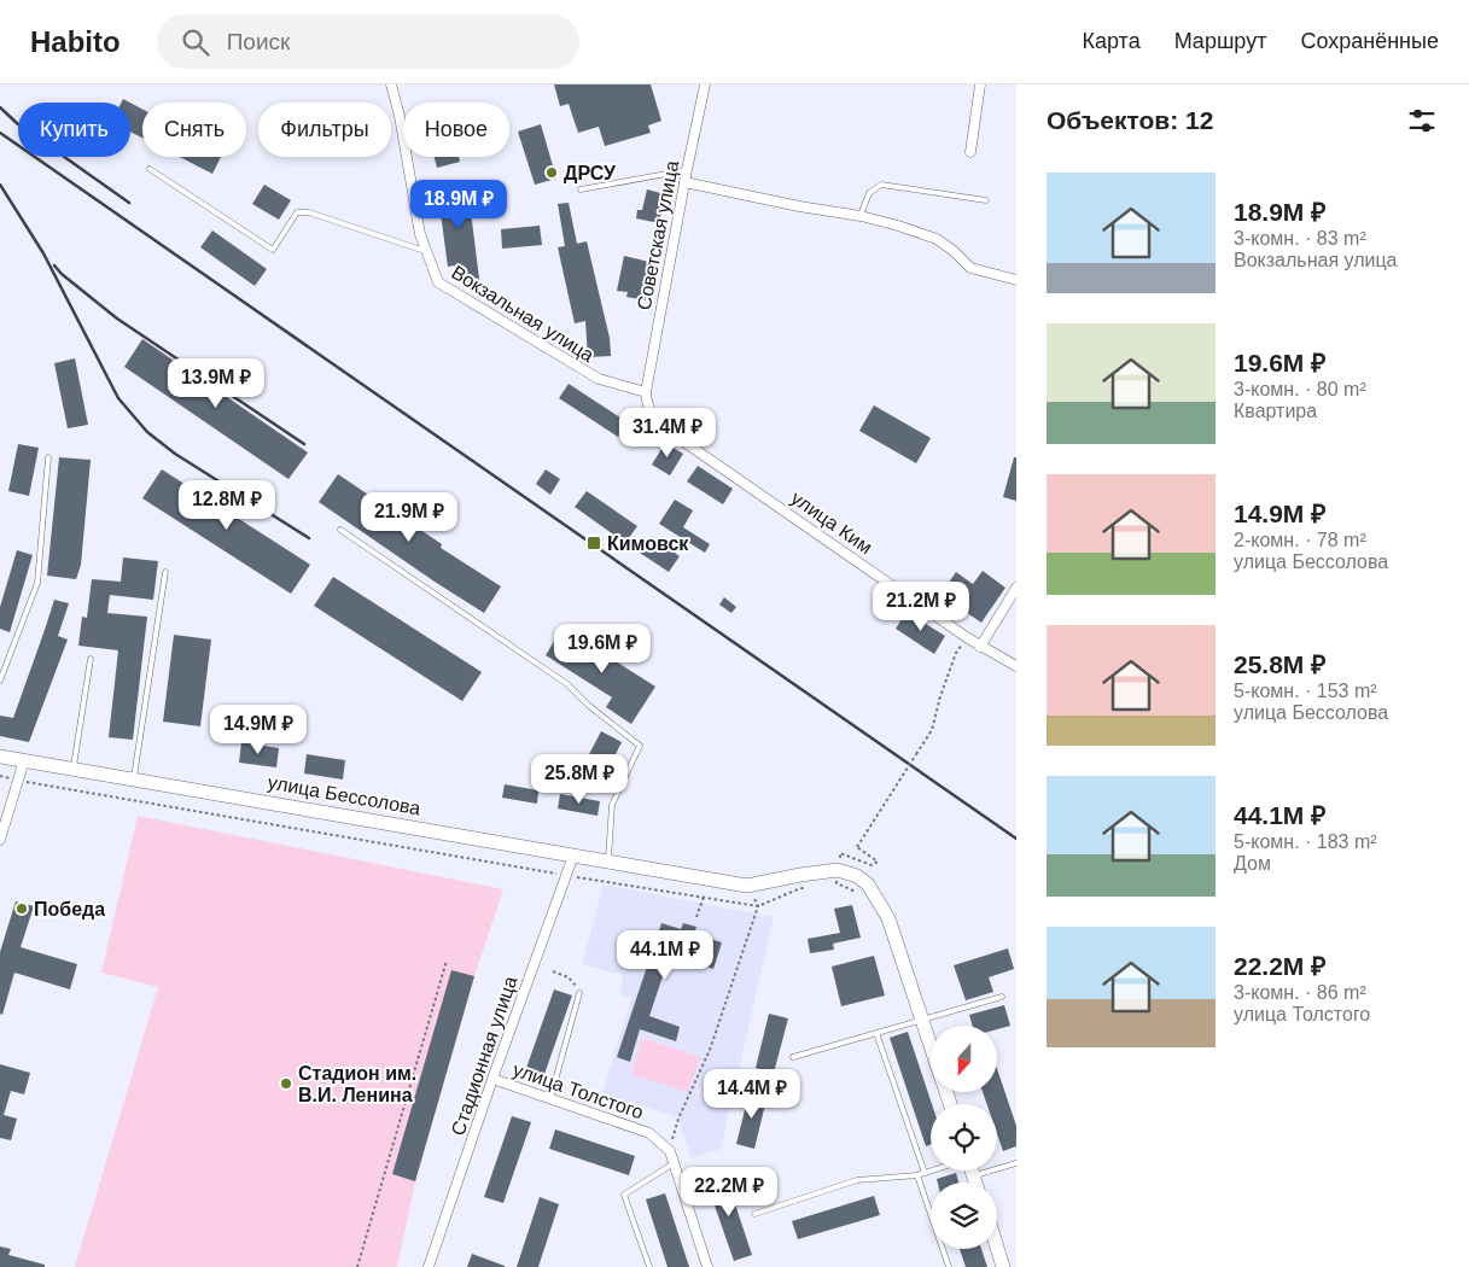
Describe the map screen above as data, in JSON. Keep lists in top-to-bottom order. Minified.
{"streets":{"main road":["улица Бессолова"],"street":["Советская улица","Вокзальная улица","улица Ким","Стадионная улица","улица Толстого"]},"crossings":[["Советская улица","Вокзальная улица"],["Советская улица","улица Ким"],["Вокзальная улица","улица Ким"],["улица Бессолова","Стадионная улица"],["Стадионная улица","улица Толстого"]],"places":{"other":["ДРСУ","Победа","Стадион им. В.И. Ленина"],"transit":["Кимовск"]},"north":"bottom","page":{"header":"Habito","search":"Поиск","nav":["Карта","Маршрут","Сохранённые"],"heading":"Объектов: 12","chip":["Купить","Снять","Фильтры","Новое"],"list":[{"name":"18.9M ₽","note":"3-комн. · 83 m² · Вокзальная улица"},{"name":"19.6M ₽","note":"3-комн. · 80 m² · Квартира"},{"name":"14.9M ₽","note":"2-комн. · 78 m² · улица Бессолова"},{"name":"25.8M ₽","note":"5-комн. · 153 m² · улица Бессолова"},{"name":"44.1M ₽","note":"5-комн. · 183 m² · Дом"},{"name":"22.2M ₽","note":"3-комн. · 86 m² · улица Толстого"}],"price":["18.9M ₽","13.9M ₽","31.4M ₽","12.8M ₽","21.9M ₽","21.2M ₽","19.6M ₽","14.9M ₽","25.8M ₽","44.1M ₽","14.4M ₽","22.2M ₽"]}}
